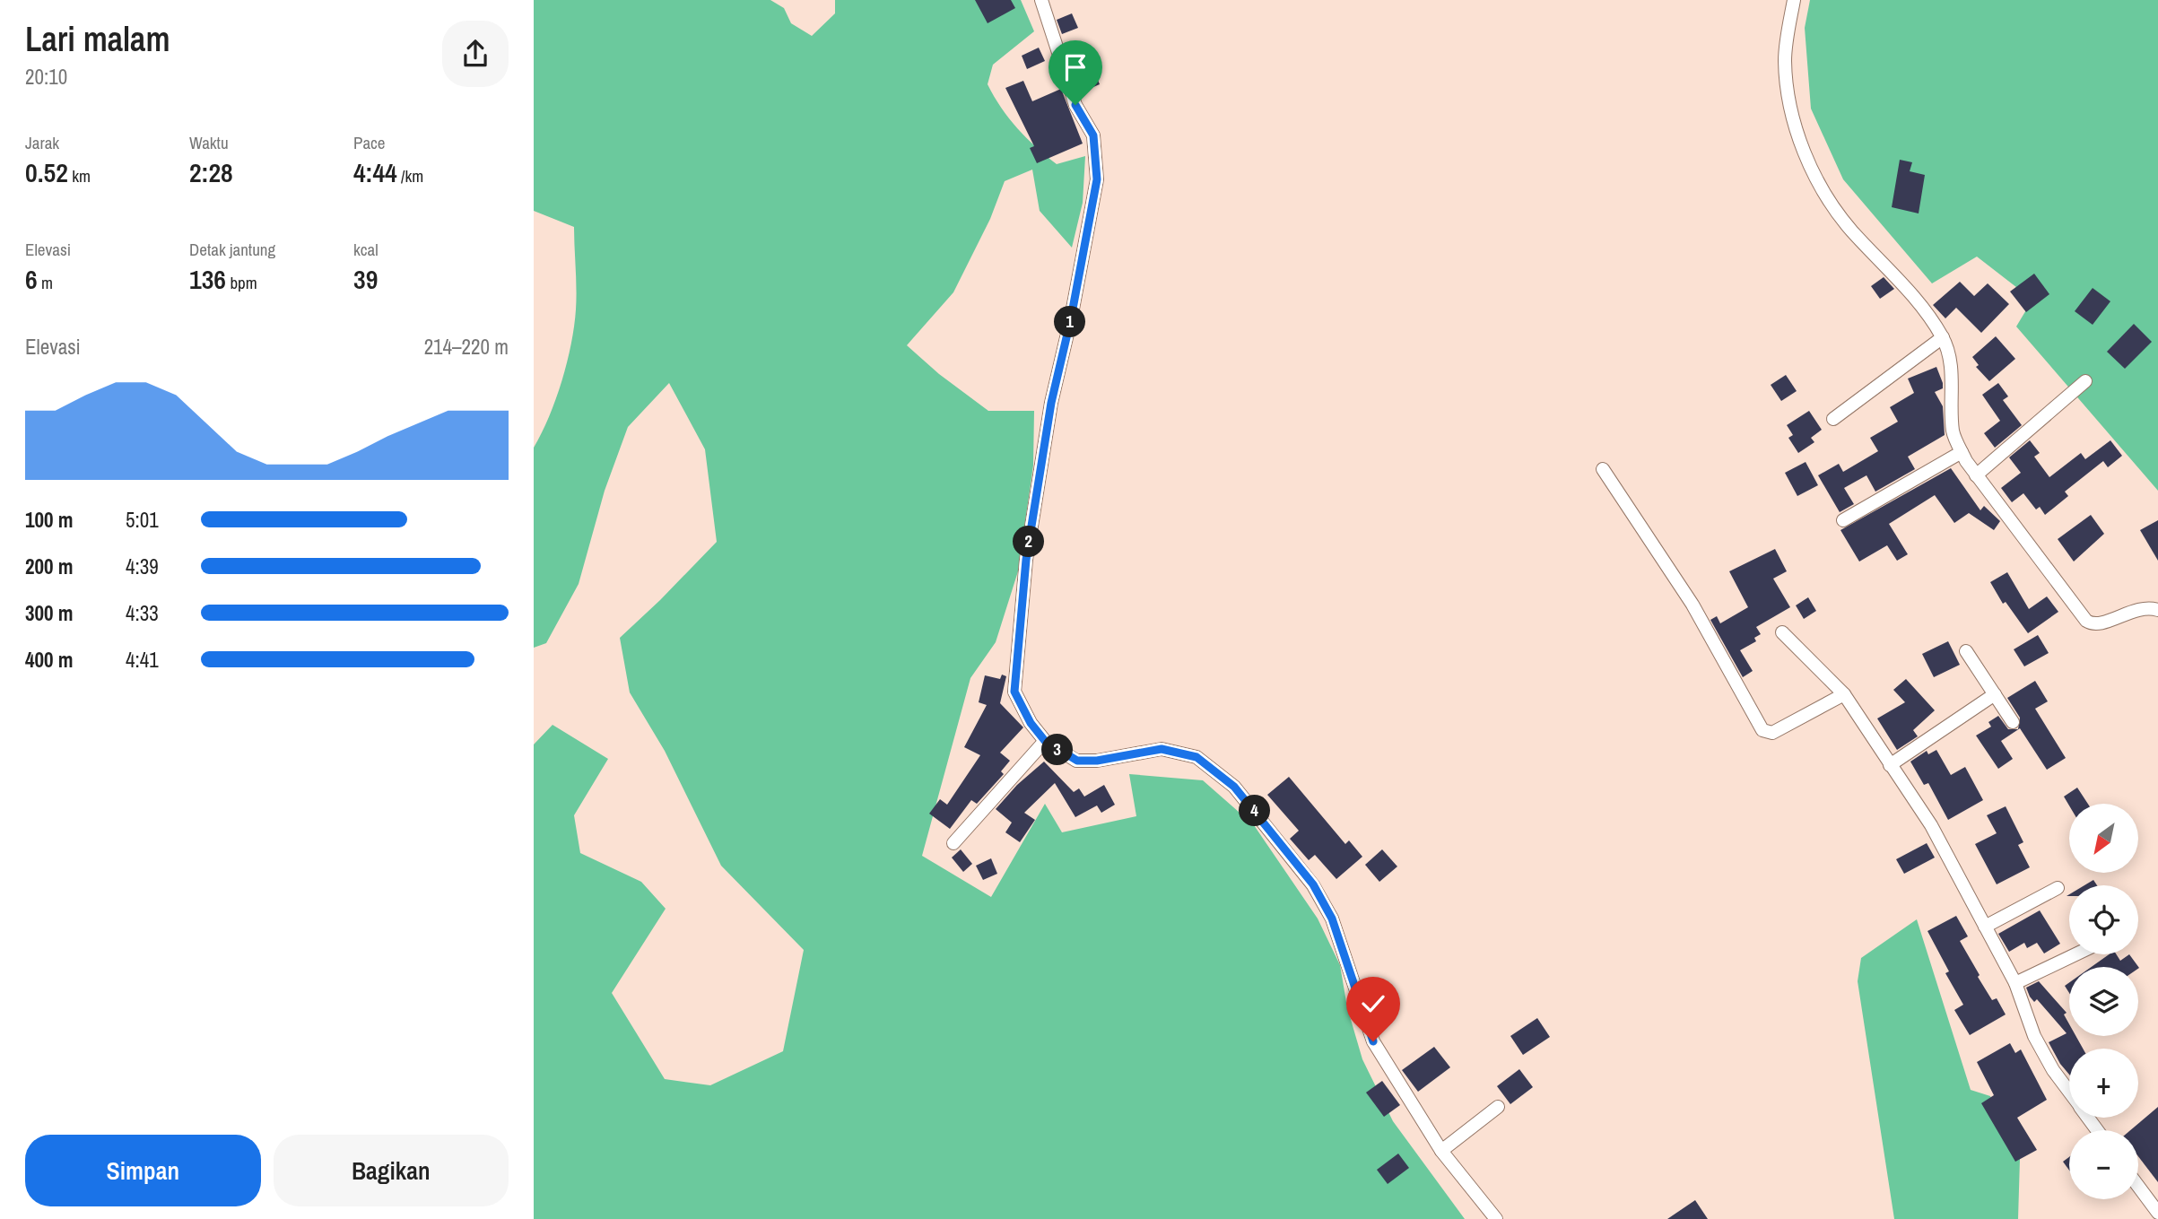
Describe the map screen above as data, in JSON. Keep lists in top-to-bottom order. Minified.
{"north":"bottom left","page":{"heading":["Lari malam","20:10"],"stats":[["Jarak","0.52 km"],["Waktu","2:28"],["Pace","4:44 /km"],["Elevasi","6 m"],["Detak jantung","136 bpm"],["kcal","39"]],"pins":["1","2","3","4"],"chart":["Elevasi","214–220 m"],"list":[{"name":"100 m","note":"5:01"},{"name":"200 m","note":"4:39"},{"name":"300 m","note":"4:33"},{"name":"400 m","note":"4:41"}],"map_buttons":["+","−"],"buttons":["Simpan","Bagikan"]}}
